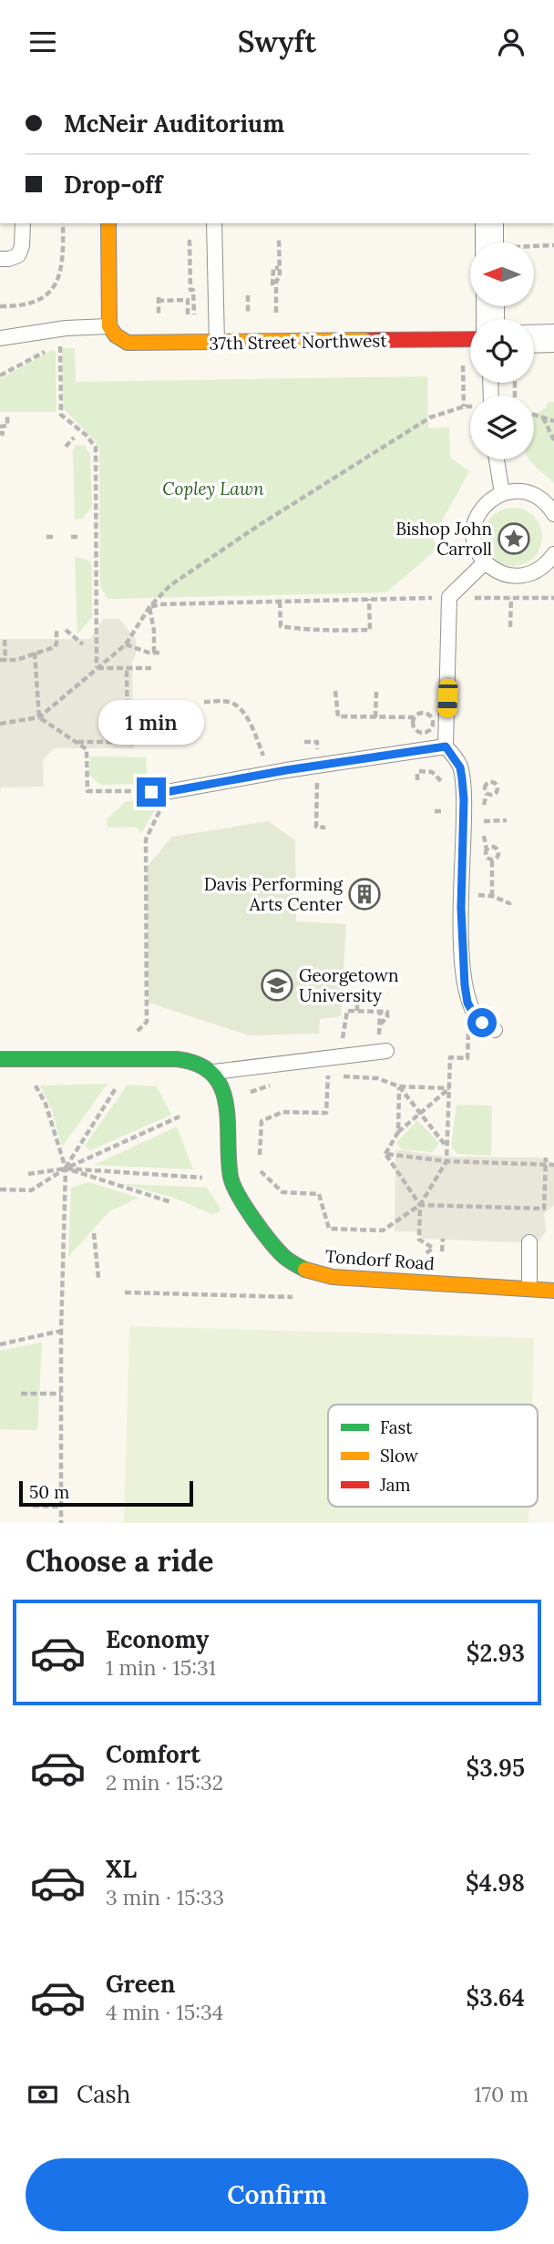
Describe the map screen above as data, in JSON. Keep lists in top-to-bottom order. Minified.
{"streets":{"street":["37th Street Northwest","Tondorf Road"]},"parks":["Copley Lawn"],"places":{"place":["Bishop John Carroll"],"building":["Davis Performing Arts Center"],"school or university":["Georgetown University"]},"legend":["Fast","Slow","Jam"],"scale_bar":"50 m","north":"left","page":{"header":"Swyft","banner":["McNeir Auditorium","Drop-off"],"bubble":"1 min","scale":"50 m","heading":"Choose a ride","list":[{"name":"Economy","note":"1 min · 15:31","value":"$2.93"},{"name":"Comfort","note":"2 min · 15:32","value":"$3.95"},{"name":"XL","note":"3 min · 15:33","value":"$4.98"},{"name":"Green","note":"4 min · 15:34","value":"$3.64"}],"pay":["Cash","170 m"],"buttons":"Confirm"}}
